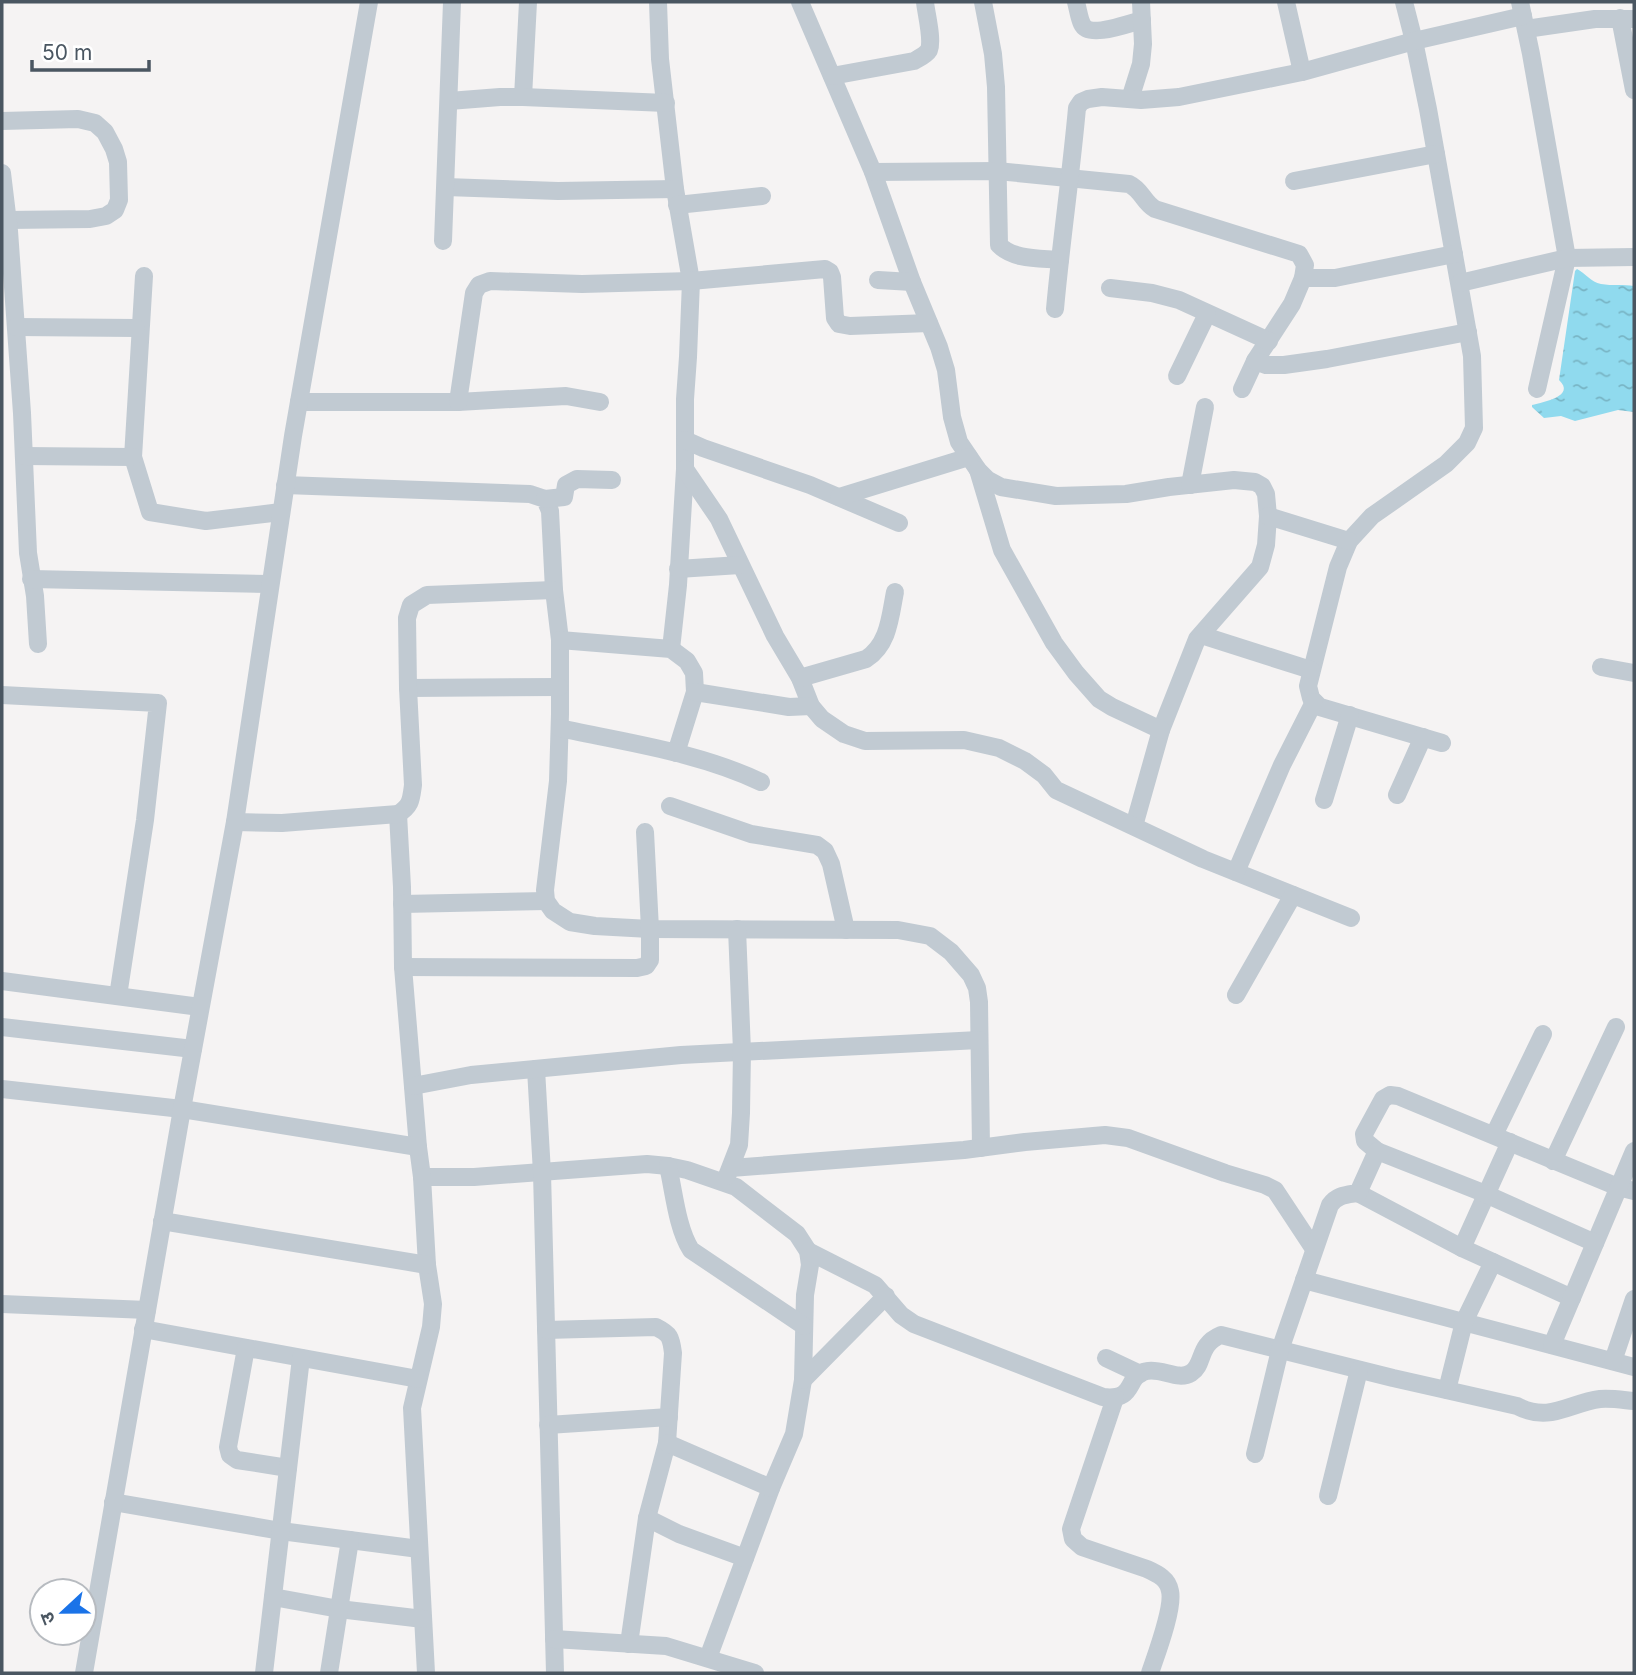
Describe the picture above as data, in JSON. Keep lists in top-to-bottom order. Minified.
{"scale_bar":"50 m","north":"left"}
